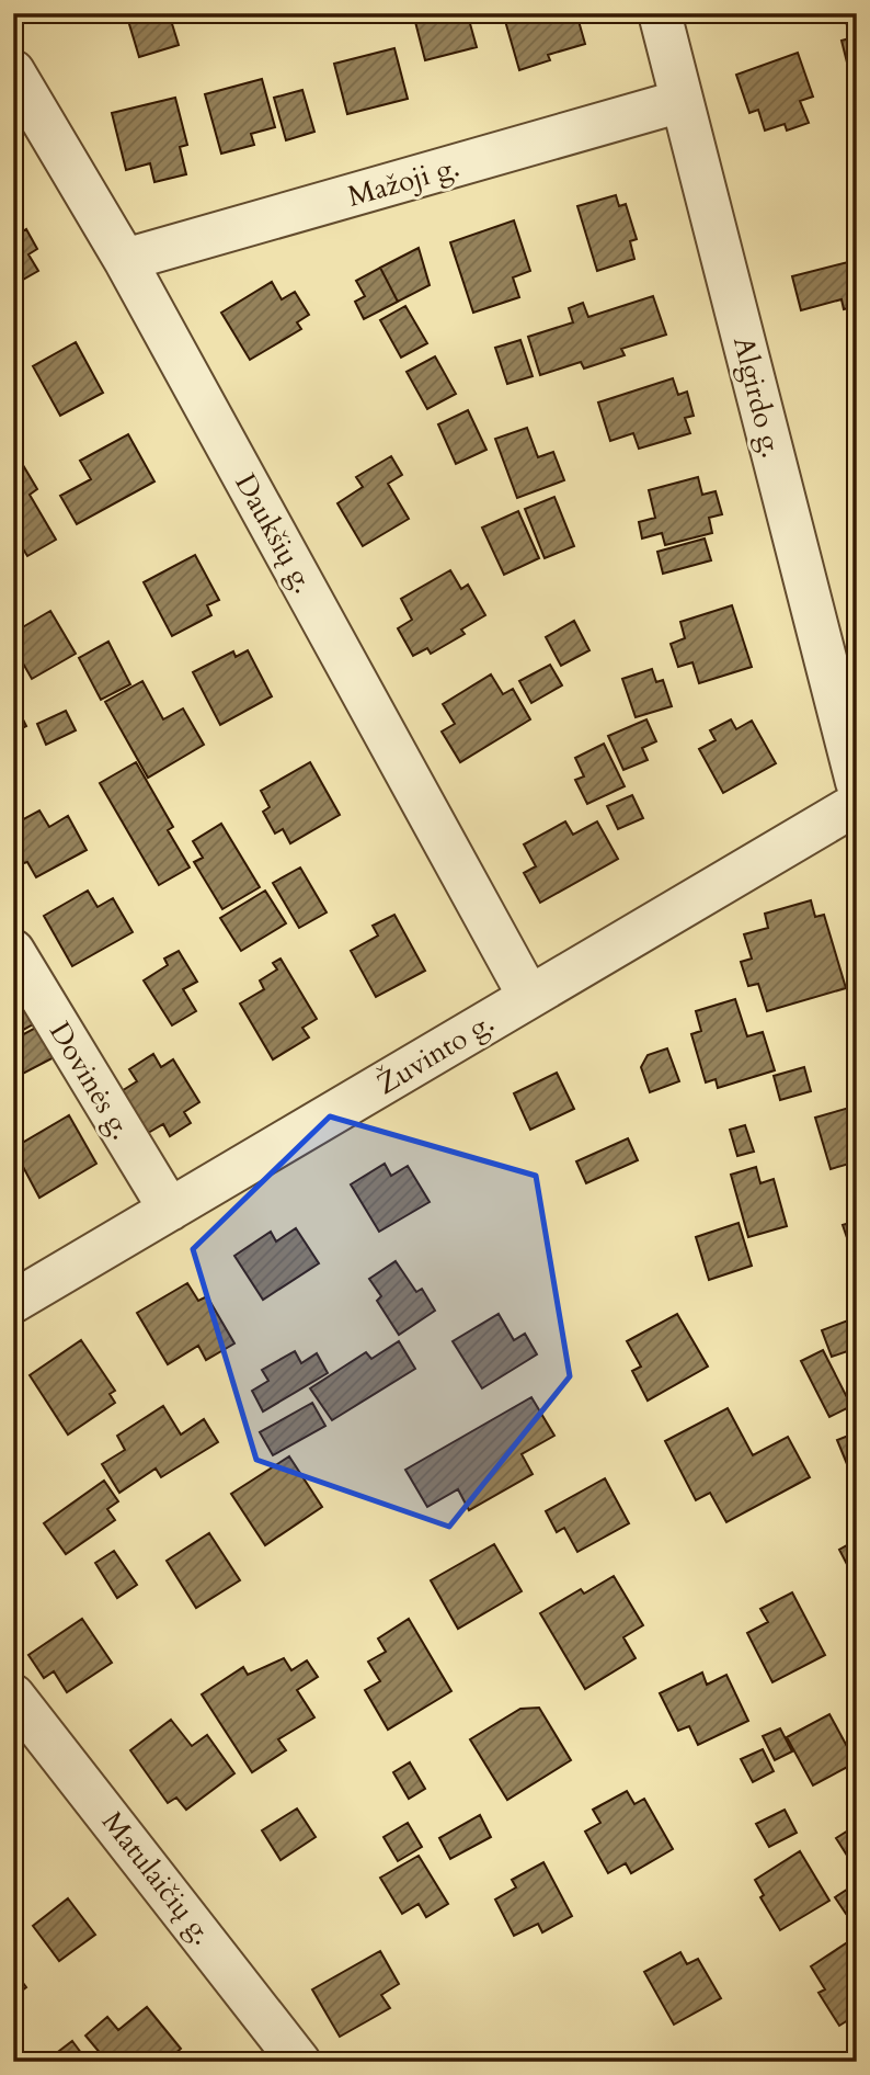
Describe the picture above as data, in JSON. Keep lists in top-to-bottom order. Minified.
{"streets":{"street":["Mažoji g.","Algirdo g.","Daukšių g.","Žuvinto g.","Dovinės g.","Matulaičių g."]},"crossings":[["Mažoji g.","Algirdo g."],["Mažoji g.","Daukšių g."],["Daukšių g.","Žuvinto g."],["Žuvinto g.","Dovinės g."]]}
